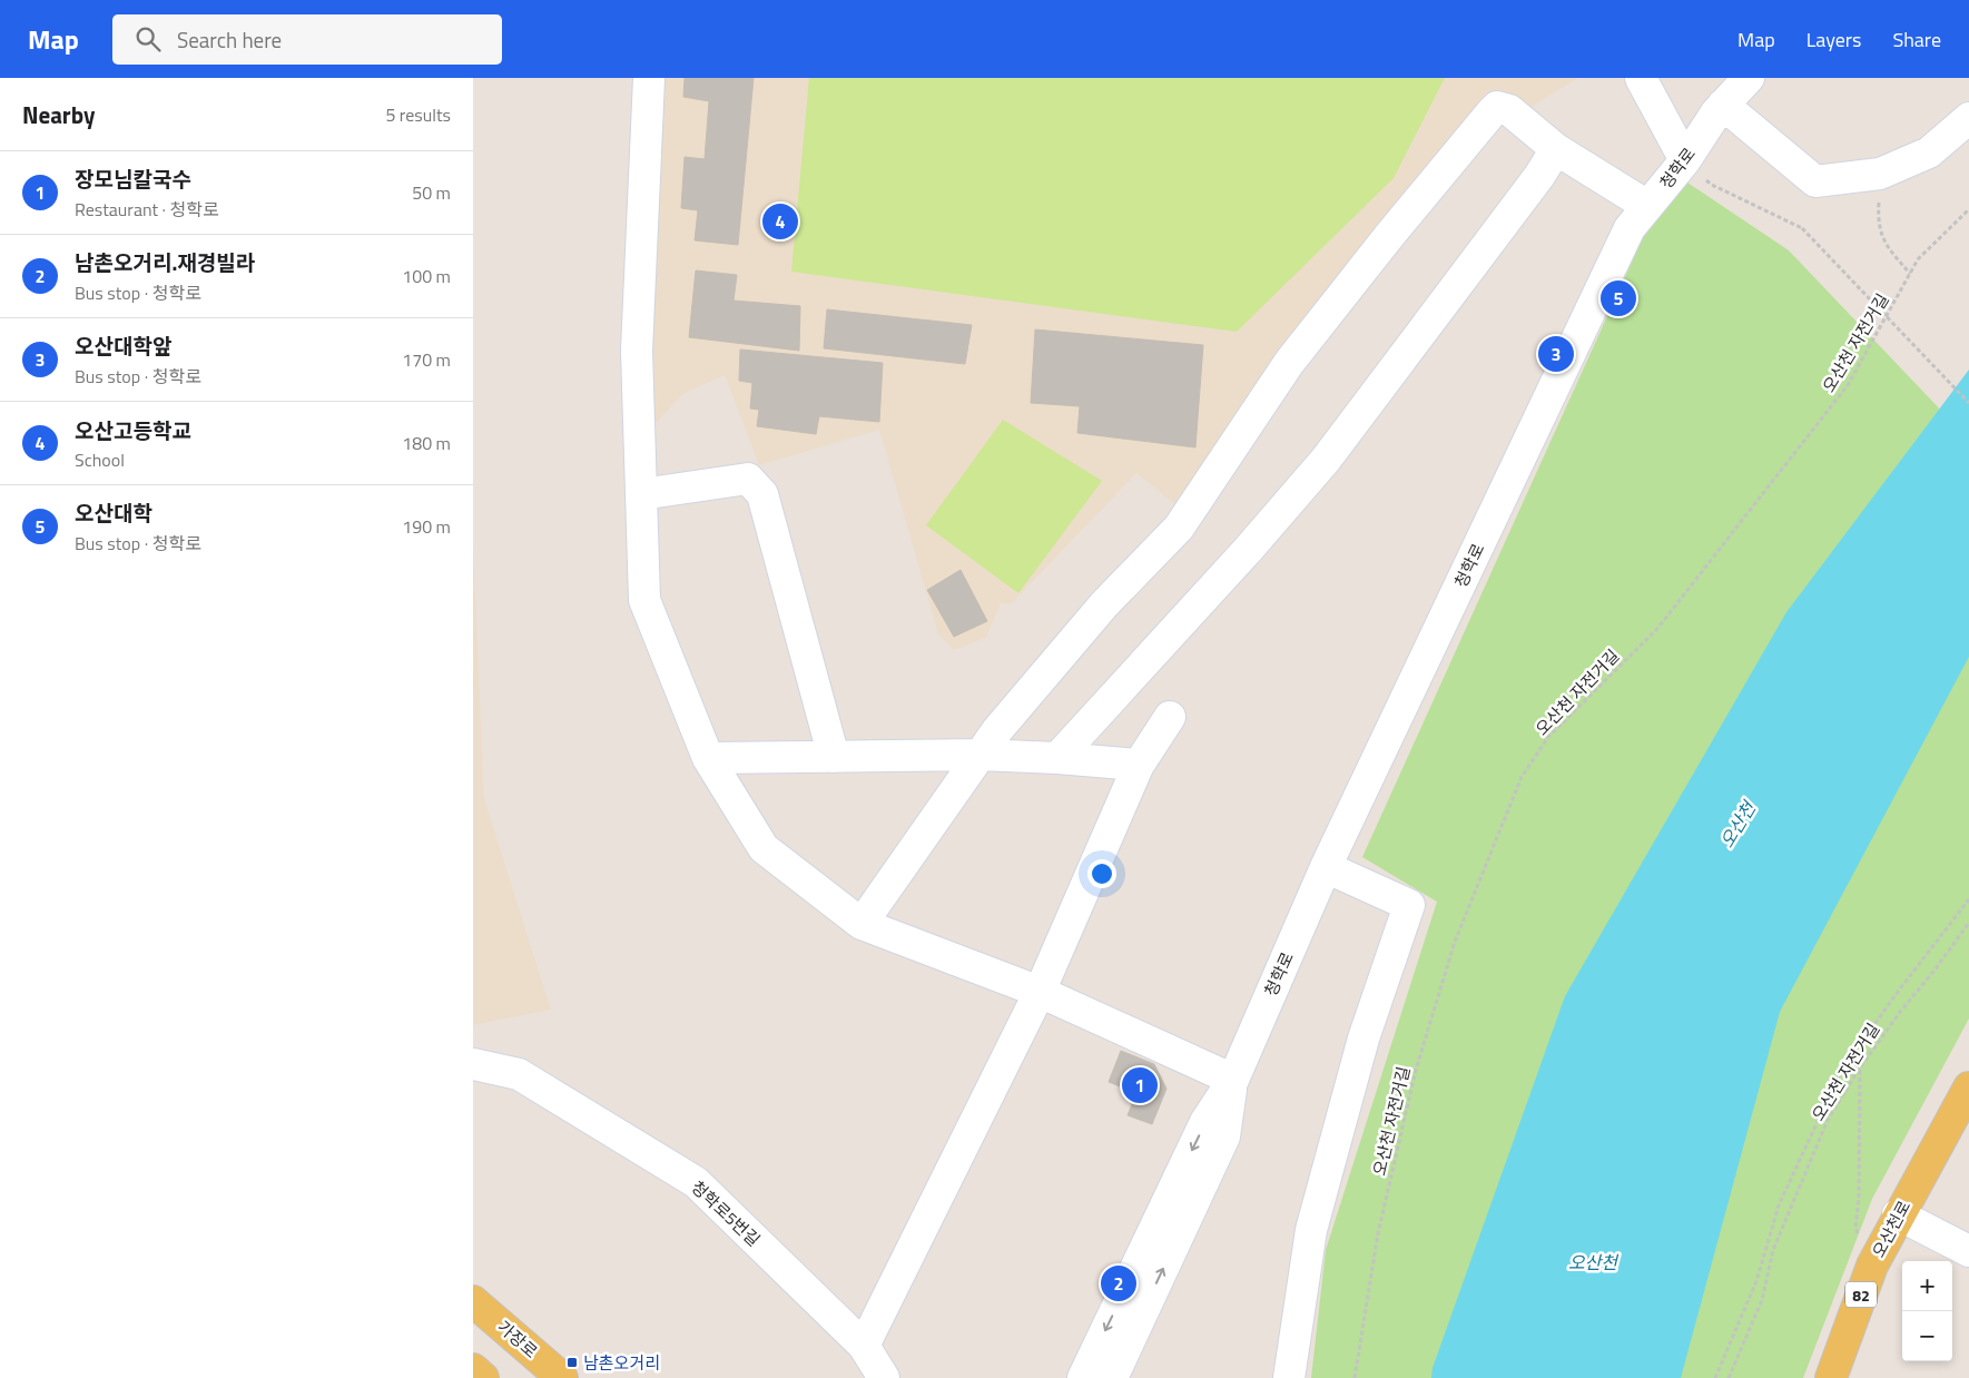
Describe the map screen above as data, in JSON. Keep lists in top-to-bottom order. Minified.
{"streets":{"main road":["오산천로","82","가장로"],"street":["청학로","청학로5번길"],"path":["오산천 자전거길"]},"water":["오산천"],"places":{"transit":["남촌오거리"]},"page":{"header":"Map","search":"Search here","nav":["Map","Layers","Share"],"heading":["Nearby","5 results"],"list":[{"mark":"1","name":"장모님칼국수","note":"Restaurant · 청학로","value":"50 m"},{"mark":"2","name":"남촌오거리.재경빌라","note":"Bus stop · 청학로","value":"100 m"},{"mark":"3","name":"오산대학앞","note":"Bus stop · 청학로","value":"170 m"},{"mark":"4","name":"오산고등학교","note":"School","value":"180 m"},{"mark":"5","name":"오산대학","note":"Bus stop · 청학로","value":"190 m"}],"pins":["4","5","3","1","2"],"map_buttons":["+","−"]}}
